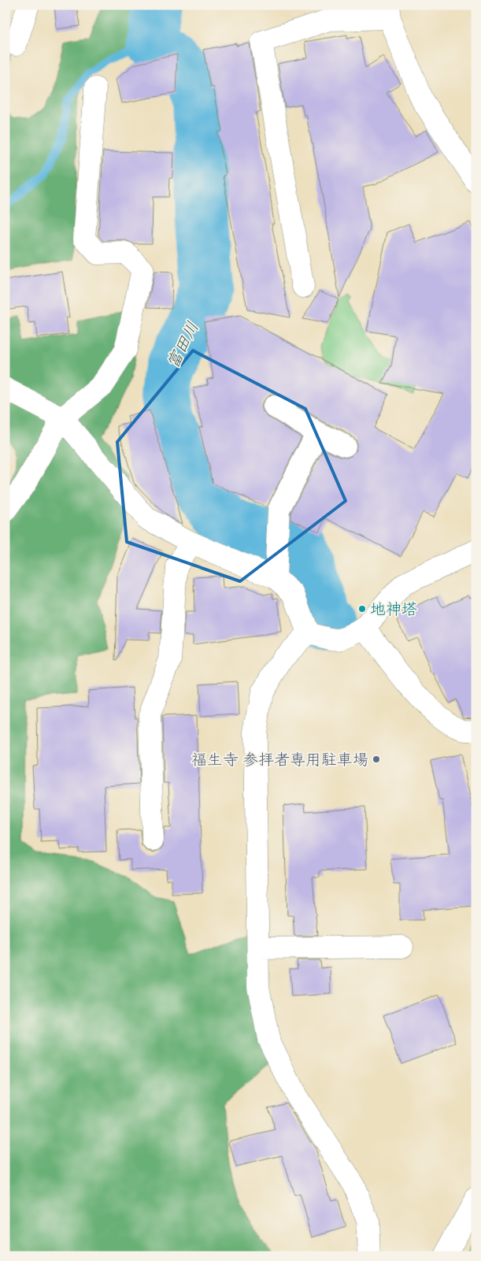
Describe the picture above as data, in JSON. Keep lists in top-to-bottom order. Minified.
{"water":["富田川"],"places":["地神塔","福生寺 参拝者専用駐車場"]}
